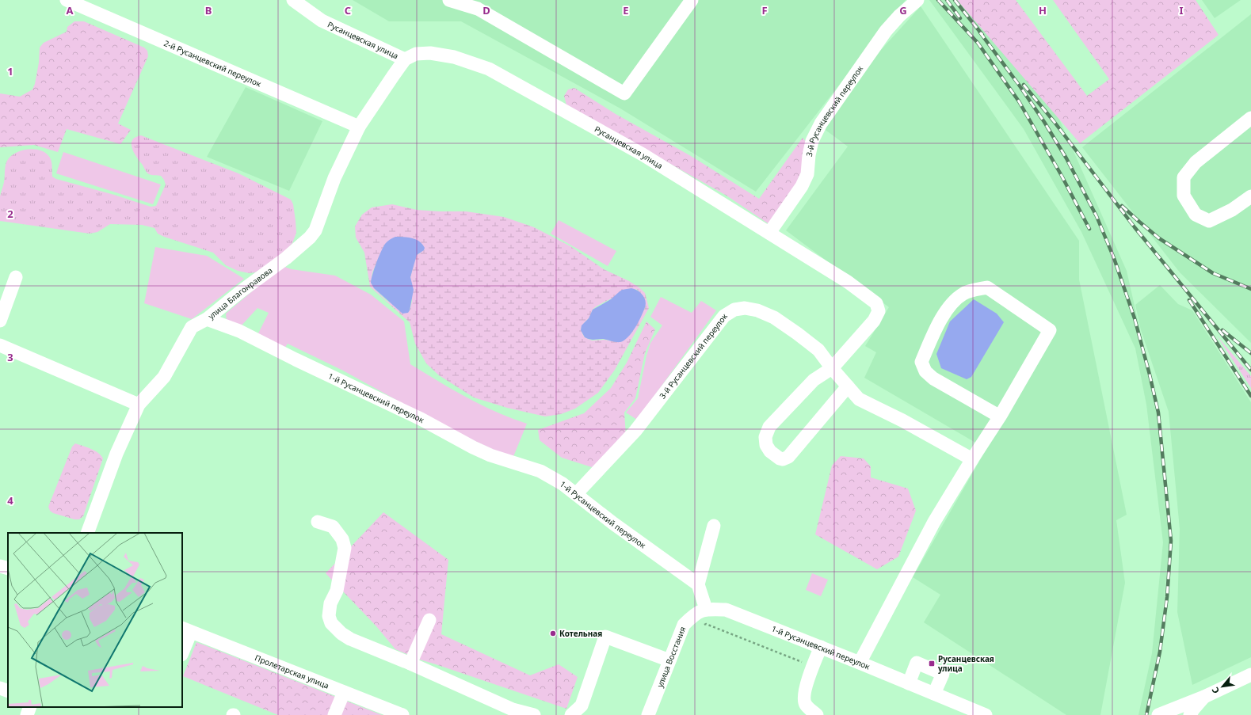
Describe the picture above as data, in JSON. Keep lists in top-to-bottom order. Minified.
{"streets":{"street":["Русанцевская улица","2-й Русанцевский переулок","3-й Русанцевский переулок","улица Благонравова","1-й Русанцевский переулок","улица Восстания","Пролетарская улица"]},"crossings":[["Русанцевская улица","3-й Русанцевский переулок"],["Русанцевская улица","улица Благонравова"],["2-й Русанцевский переулок","улица Благонравова"],["3-й Русанцевский переулок","1-й Русанцевский переулок"],["улица Благонравова","1-й Русанцевский переулок"],["1-й Русанцевский переулок","улица Восстания"]],"places":{"other":["Котельная"],"transit":["Русанцевская улица"]},"north":"bottom left","grid":{"columns":["A","B","C","D","E","F","G","H","I"],"rows":["1","2","3","4"]}}
